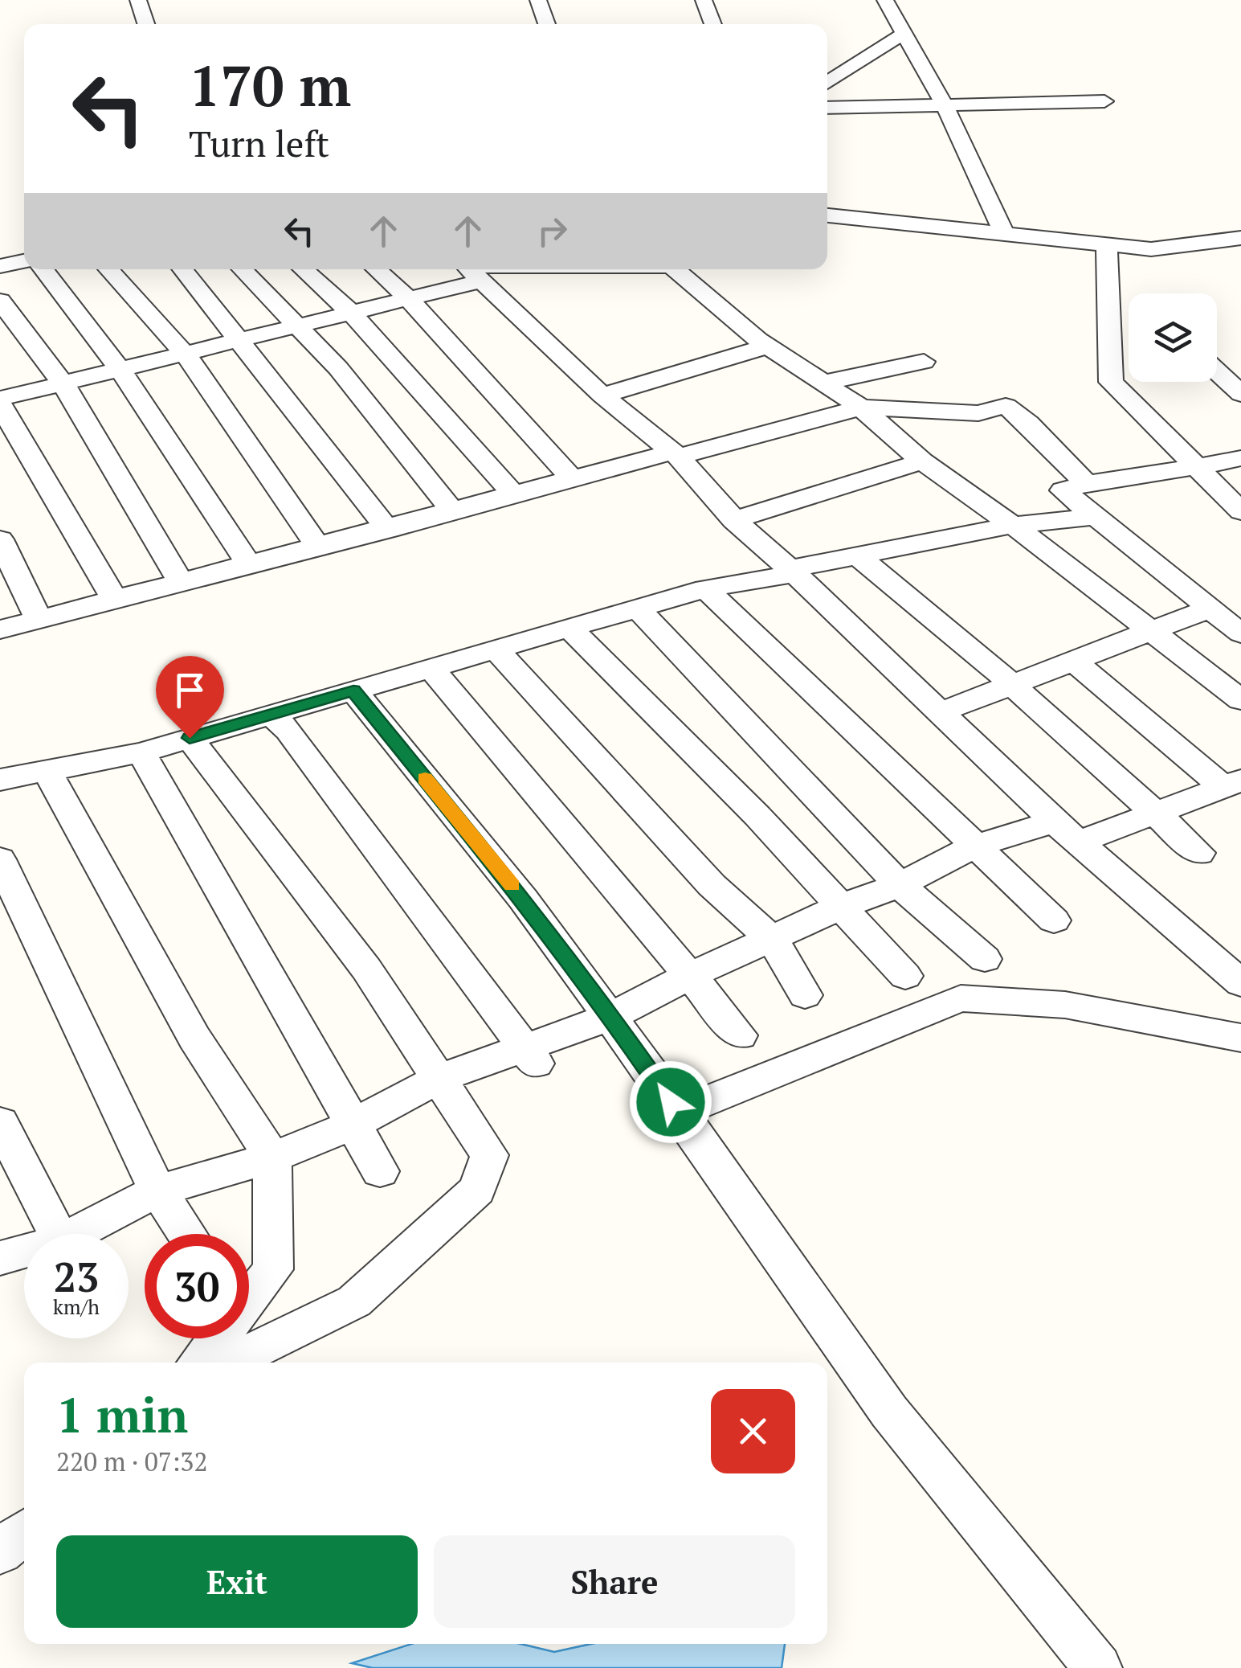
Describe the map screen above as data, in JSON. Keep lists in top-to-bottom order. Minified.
{"page":{"turn":["170 m","Turn left"],"speed":"23 km/h","limit":"30","heading":["1 min","220 m · 07:32"],"buttons":["Exit","Share"]}}
